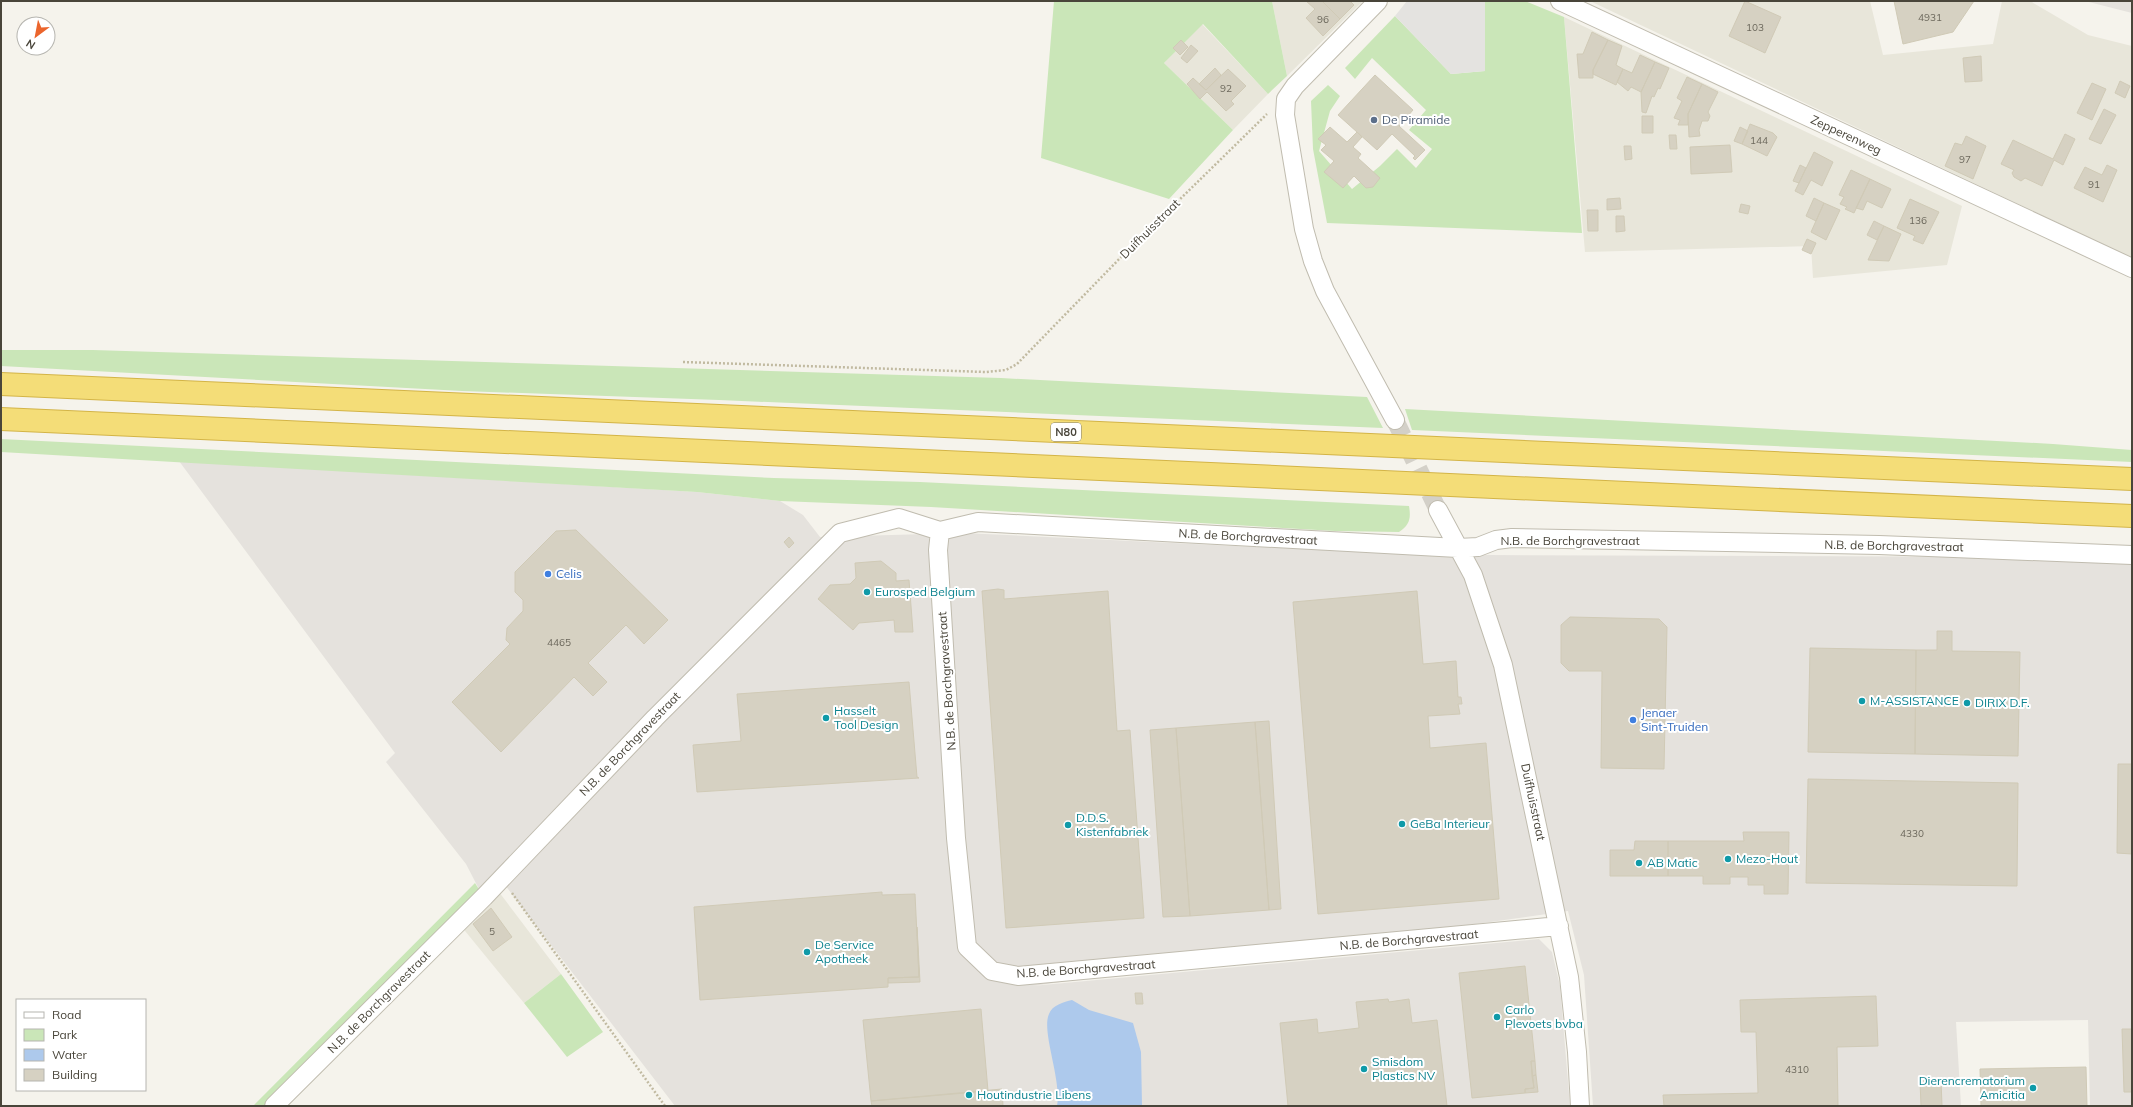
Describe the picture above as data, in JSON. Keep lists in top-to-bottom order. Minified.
{"streets":{"highway":["N80"],"street":["Zepperenweg","Duifhuisstraat","N.B. de Borchgravestraat"]},"crossings":[["Duifhuisstraat","N.B. de Borchgravestraat"]],"places":["De Piramide","Celis","Eurosped Belgium","M-ASSISTANCE","DIRIX D.F.","Hasselt Tool Design","Jenaer Sint-Truiden","GeBa Interieur","D.D.S. Kistenfabriek","Mezo-Hout","AB Matic","De Service Apotheek","Carlo Plevoets bvba","Smisdom Plastics NV","Dierencrematorium Amicitia","Houtindustrie Libens"],"house_numbers":["4931","96","103","92","144","97","91","136","4465","4330","5","4310"],"legend":["Road","Park","Water","Building"],"north":"bottom left"}
